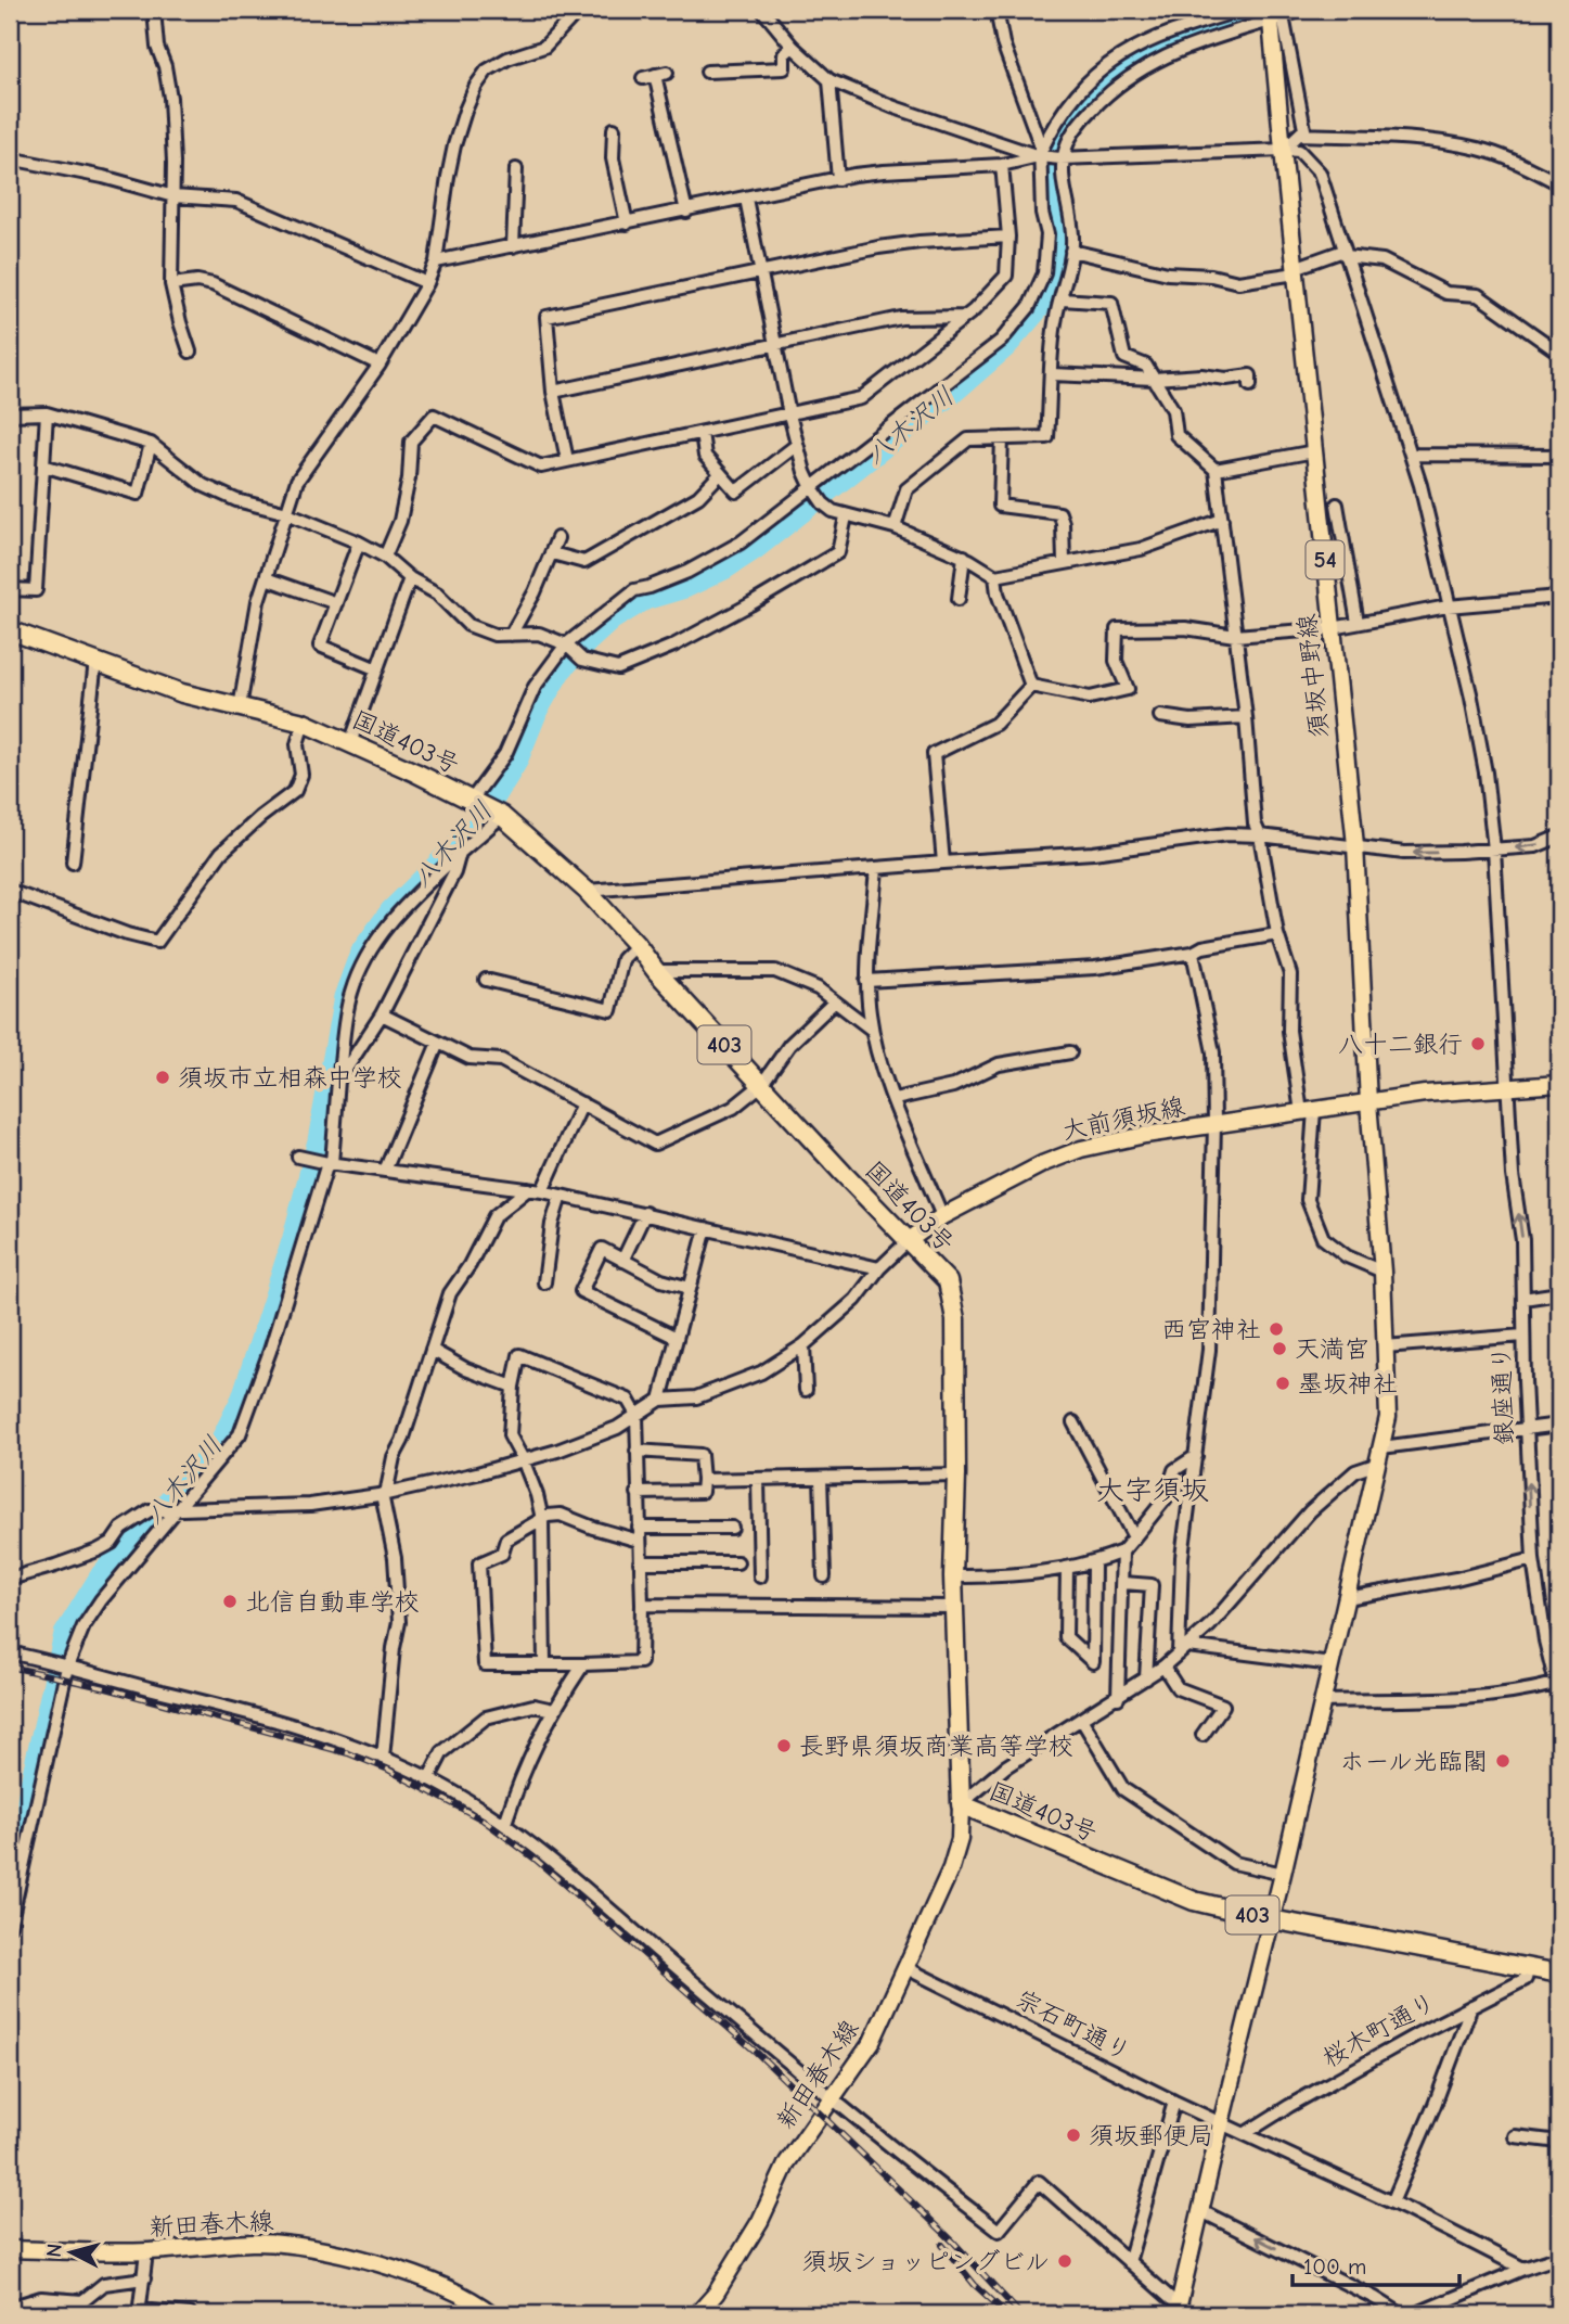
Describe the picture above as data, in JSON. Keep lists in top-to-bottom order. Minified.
{"streets":{"highway":["国道403号","403"],"main road":["54","須坂中野線","大前須坂線","新田春木線"],"street":["銀座通り","宗石町通り","桜木町通り"]},"crossings":[["須坂中野線","国道403号"],["須坂中野線","大前須坂線"],["須坂中野線","銀座通り"],["須坂中野線","宗石町通り"],["国道403号","大前須坂線"],["国道403号","桜木町通り"],["国道403号","新田春木線"],["宗石町通り","桜木町通り"],["宗石町通り","新田春木線"]],"districts":["大字須坂"],"water":["八木沢川"],"places":["八十二銀行","須坂市立相森中学校","西宮神社","天満宮","墨坂神社","北信自動車学校","長野県須坂商業高等学校","ホール光臨閣","須坂郵便局","須坂ショッピングビル"],"scale_bar":"100 m","north":"left"}
